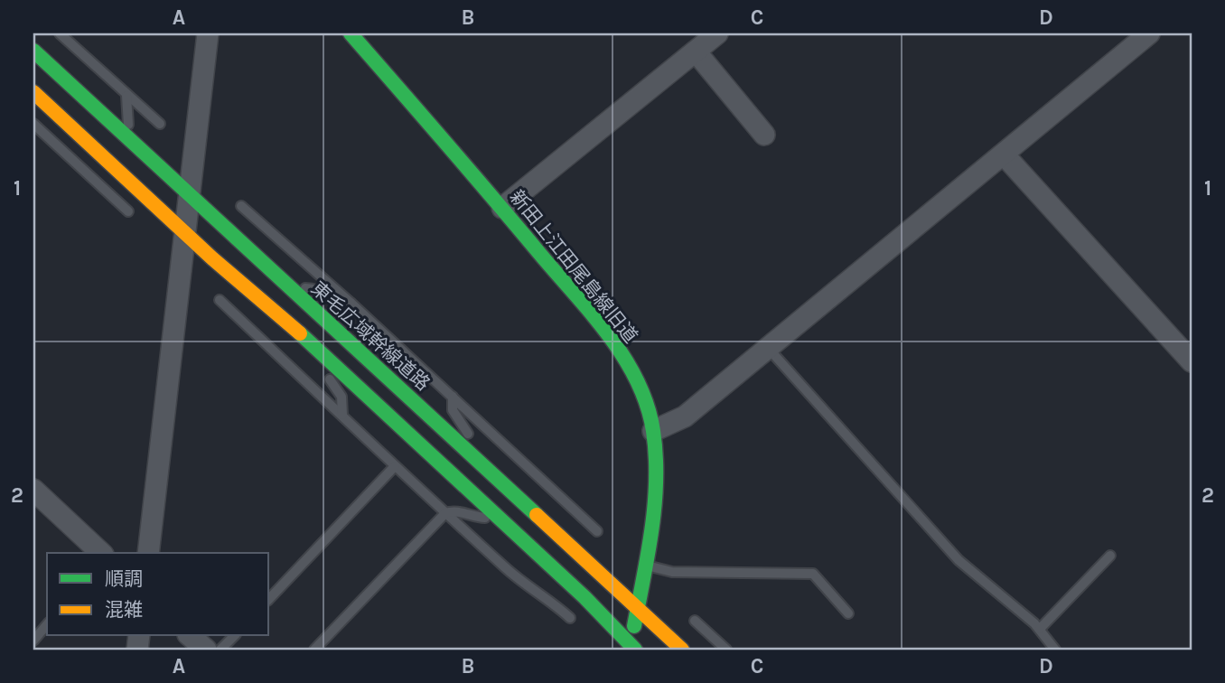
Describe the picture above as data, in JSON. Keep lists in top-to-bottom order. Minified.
{"streets":{"main road":["新田上江田尾島線旧道","東毛広域幹線道路"]},"crossings":[["新田上江田尾島線旧道","東毛広域幹線道路"]],"legend":["順調","混雑"],"grid":{"columns":["A","B","C","D"],"rows":["1","2"]}}
